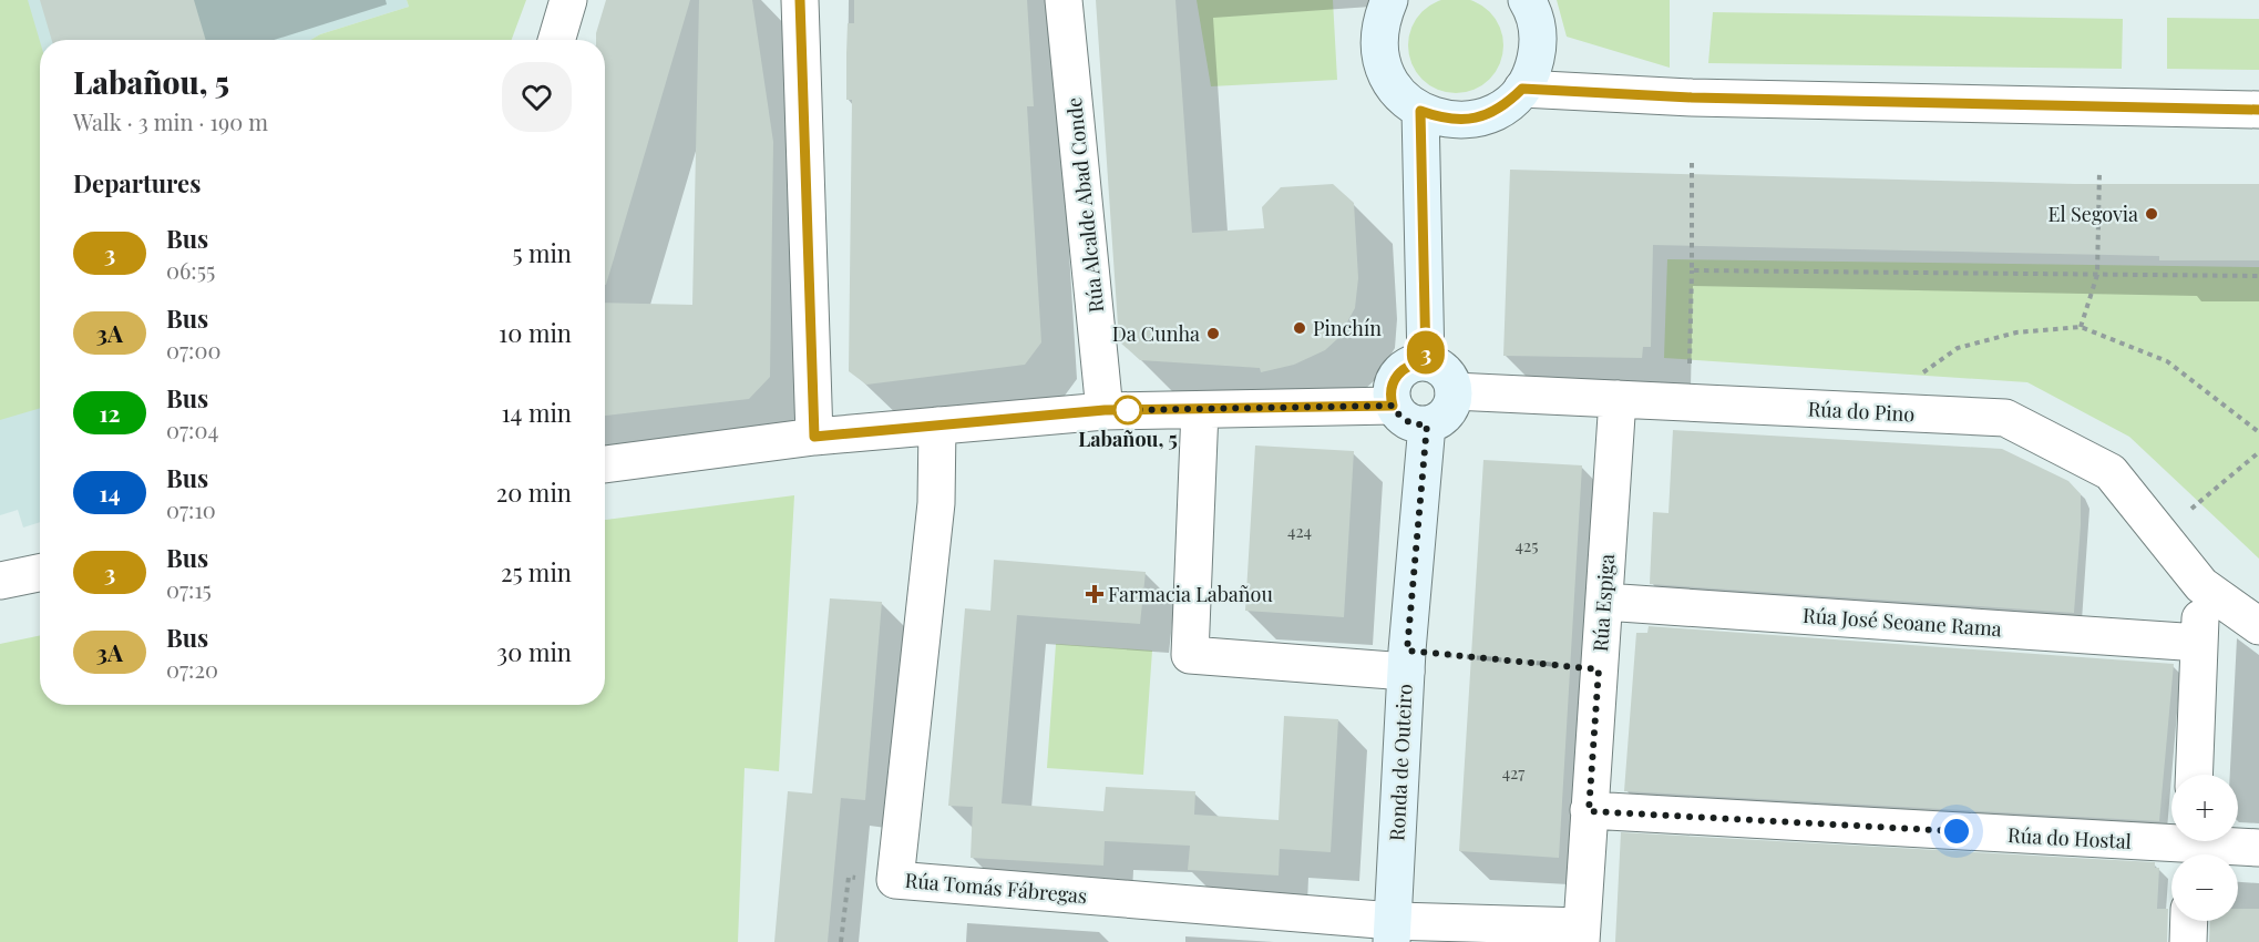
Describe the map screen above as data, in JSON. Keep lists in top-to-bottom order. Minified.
{"streets":{"street":["Rúa Alcalde Abad Conde","Rúa do Pino","Rúa Espiga","Rúa José Seoane Rama","Ronda de Outeiro","Rúa do Hostal","Rúa Tomás Fábregas"]},"crossings":[["Rúa do Pino","Rúa Espiga"],["Rúa do Pino","Ronda de Outeiro"],["Rúa Espiga","Rúa José Seoane Rama"],["Rúa Espiga","Ronda de Outeiro"],["Rúa Espiga","Rúa do Hostal"],["Rúa Espiga","Rúa Tomás Fábregas"],["Ronda de Outeiro","Rúa Tomás Fábregas"]],"places":{"other":["El Segovia","Pinchín","Da Cunha","Labañou, 5"],"health":["Farmacia Labañou"]},"lines":["bus line 3"],"house_numbers":["424","425","427"],"page":{"on_map":"3","heading":[["Labañou, 5","Walk · 3 min · 190 m"],"Departures"],"list":[{"mark":"3","name":"Bus","note":"06:55","value":"5 min"},{"mark":"3A","name":"Bus","note":"07:00","value":"10 min"},{"mark":"12","name":"Bus","note":"07:04","value":"14 min"},{"mark":"14","name":"Bus","note":"07:10","value":"20 min"},{"mark":"3","name":"Bus","note":"07:15","value":"25 min"},{"mark":"3A","name":"Bus","note":"07:20","value":"30 min"}],"map_buttons":["+","−"]}}
